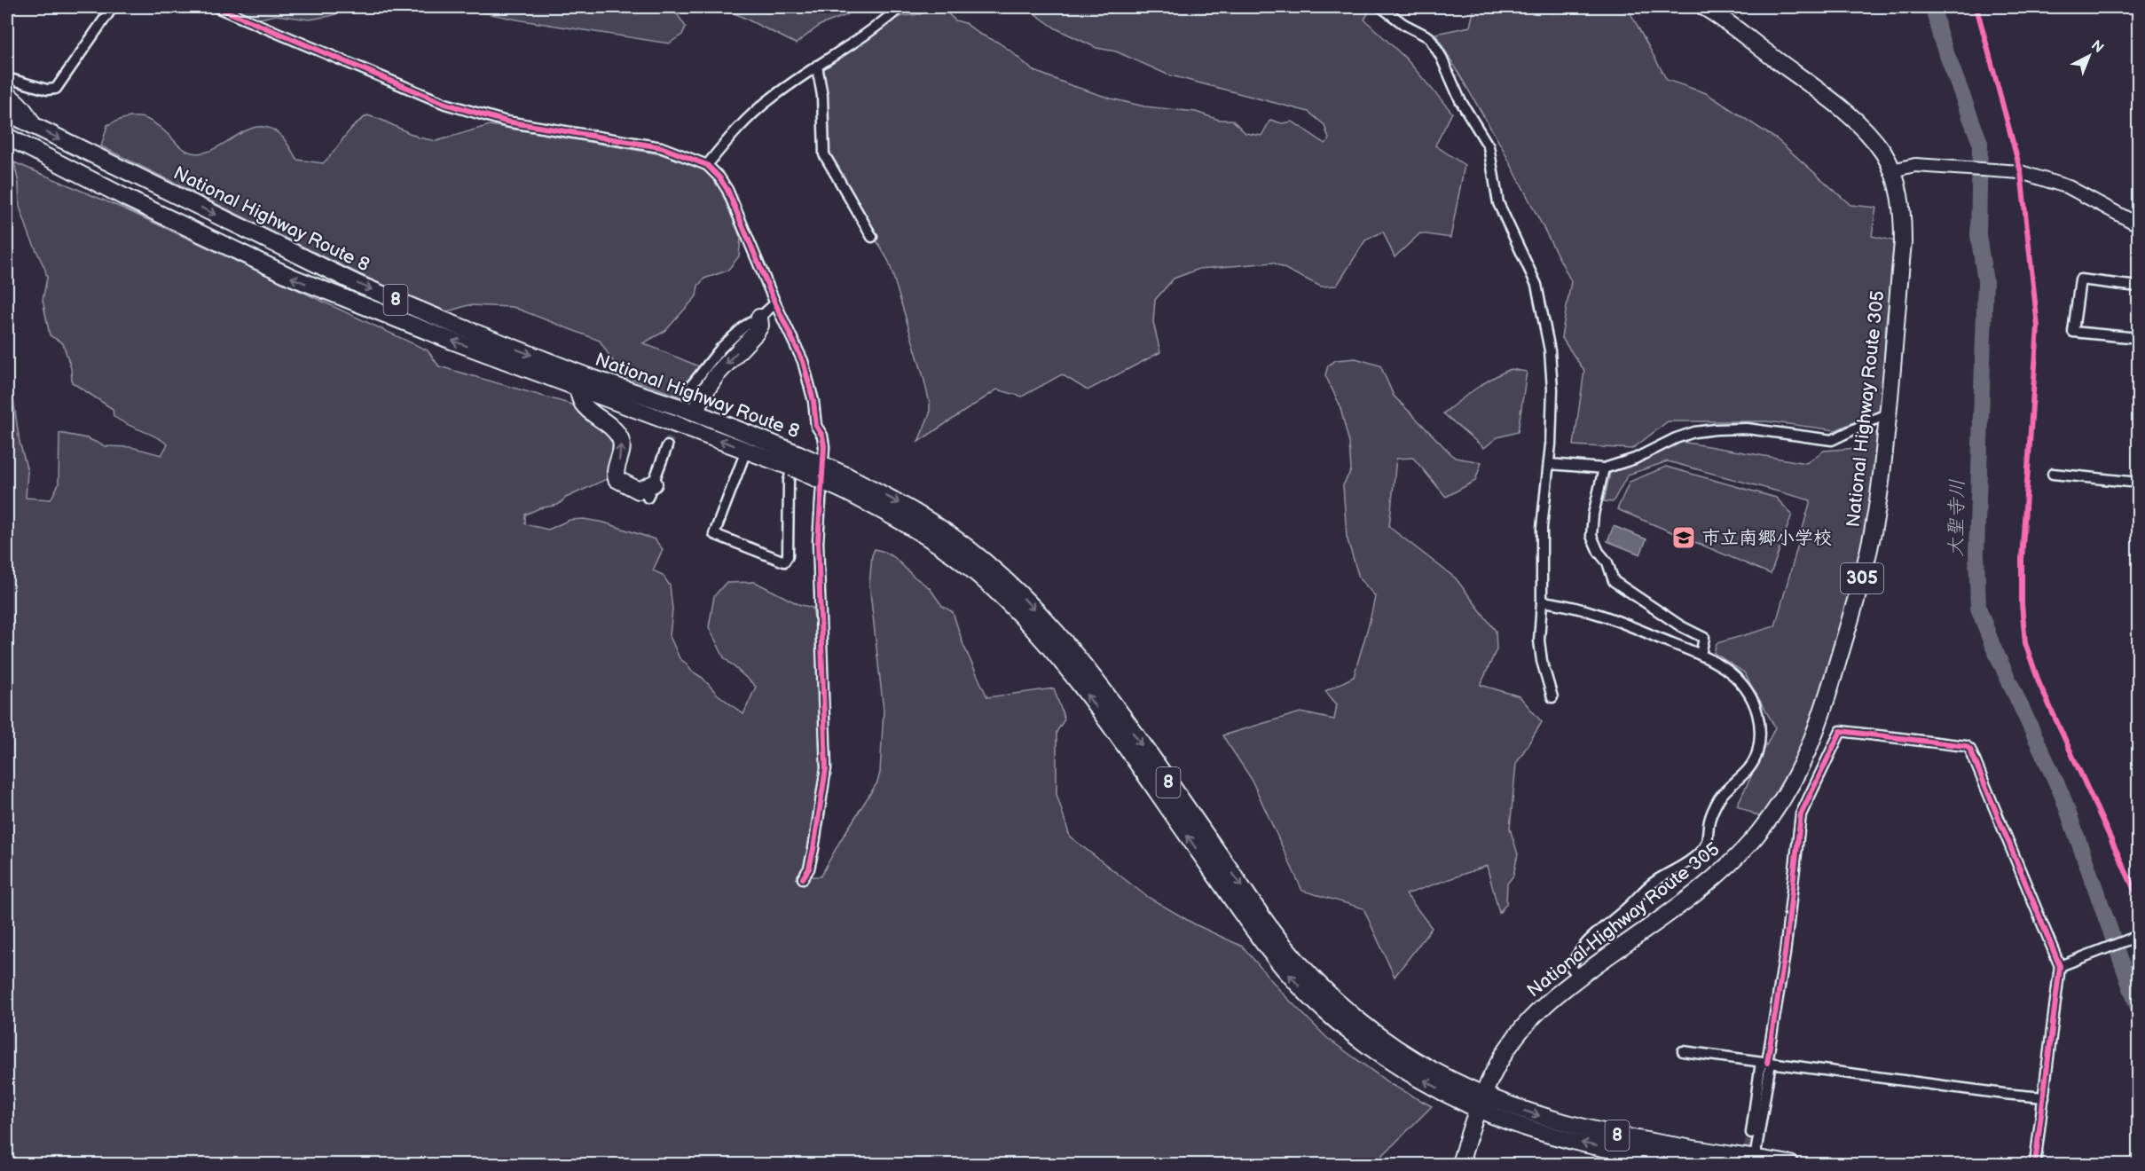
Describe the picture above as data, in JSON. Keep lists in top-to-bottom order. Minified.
{"streets":{"highway":["National Highway Route 8","8","National Highway Route 305","305"]},"crossings":[["National Highway Route 8","National Highway Route 305"]],"water":["大聖寺川"],"places":{"school or university":["市立南郷小学校"]},"north":"top right"}
